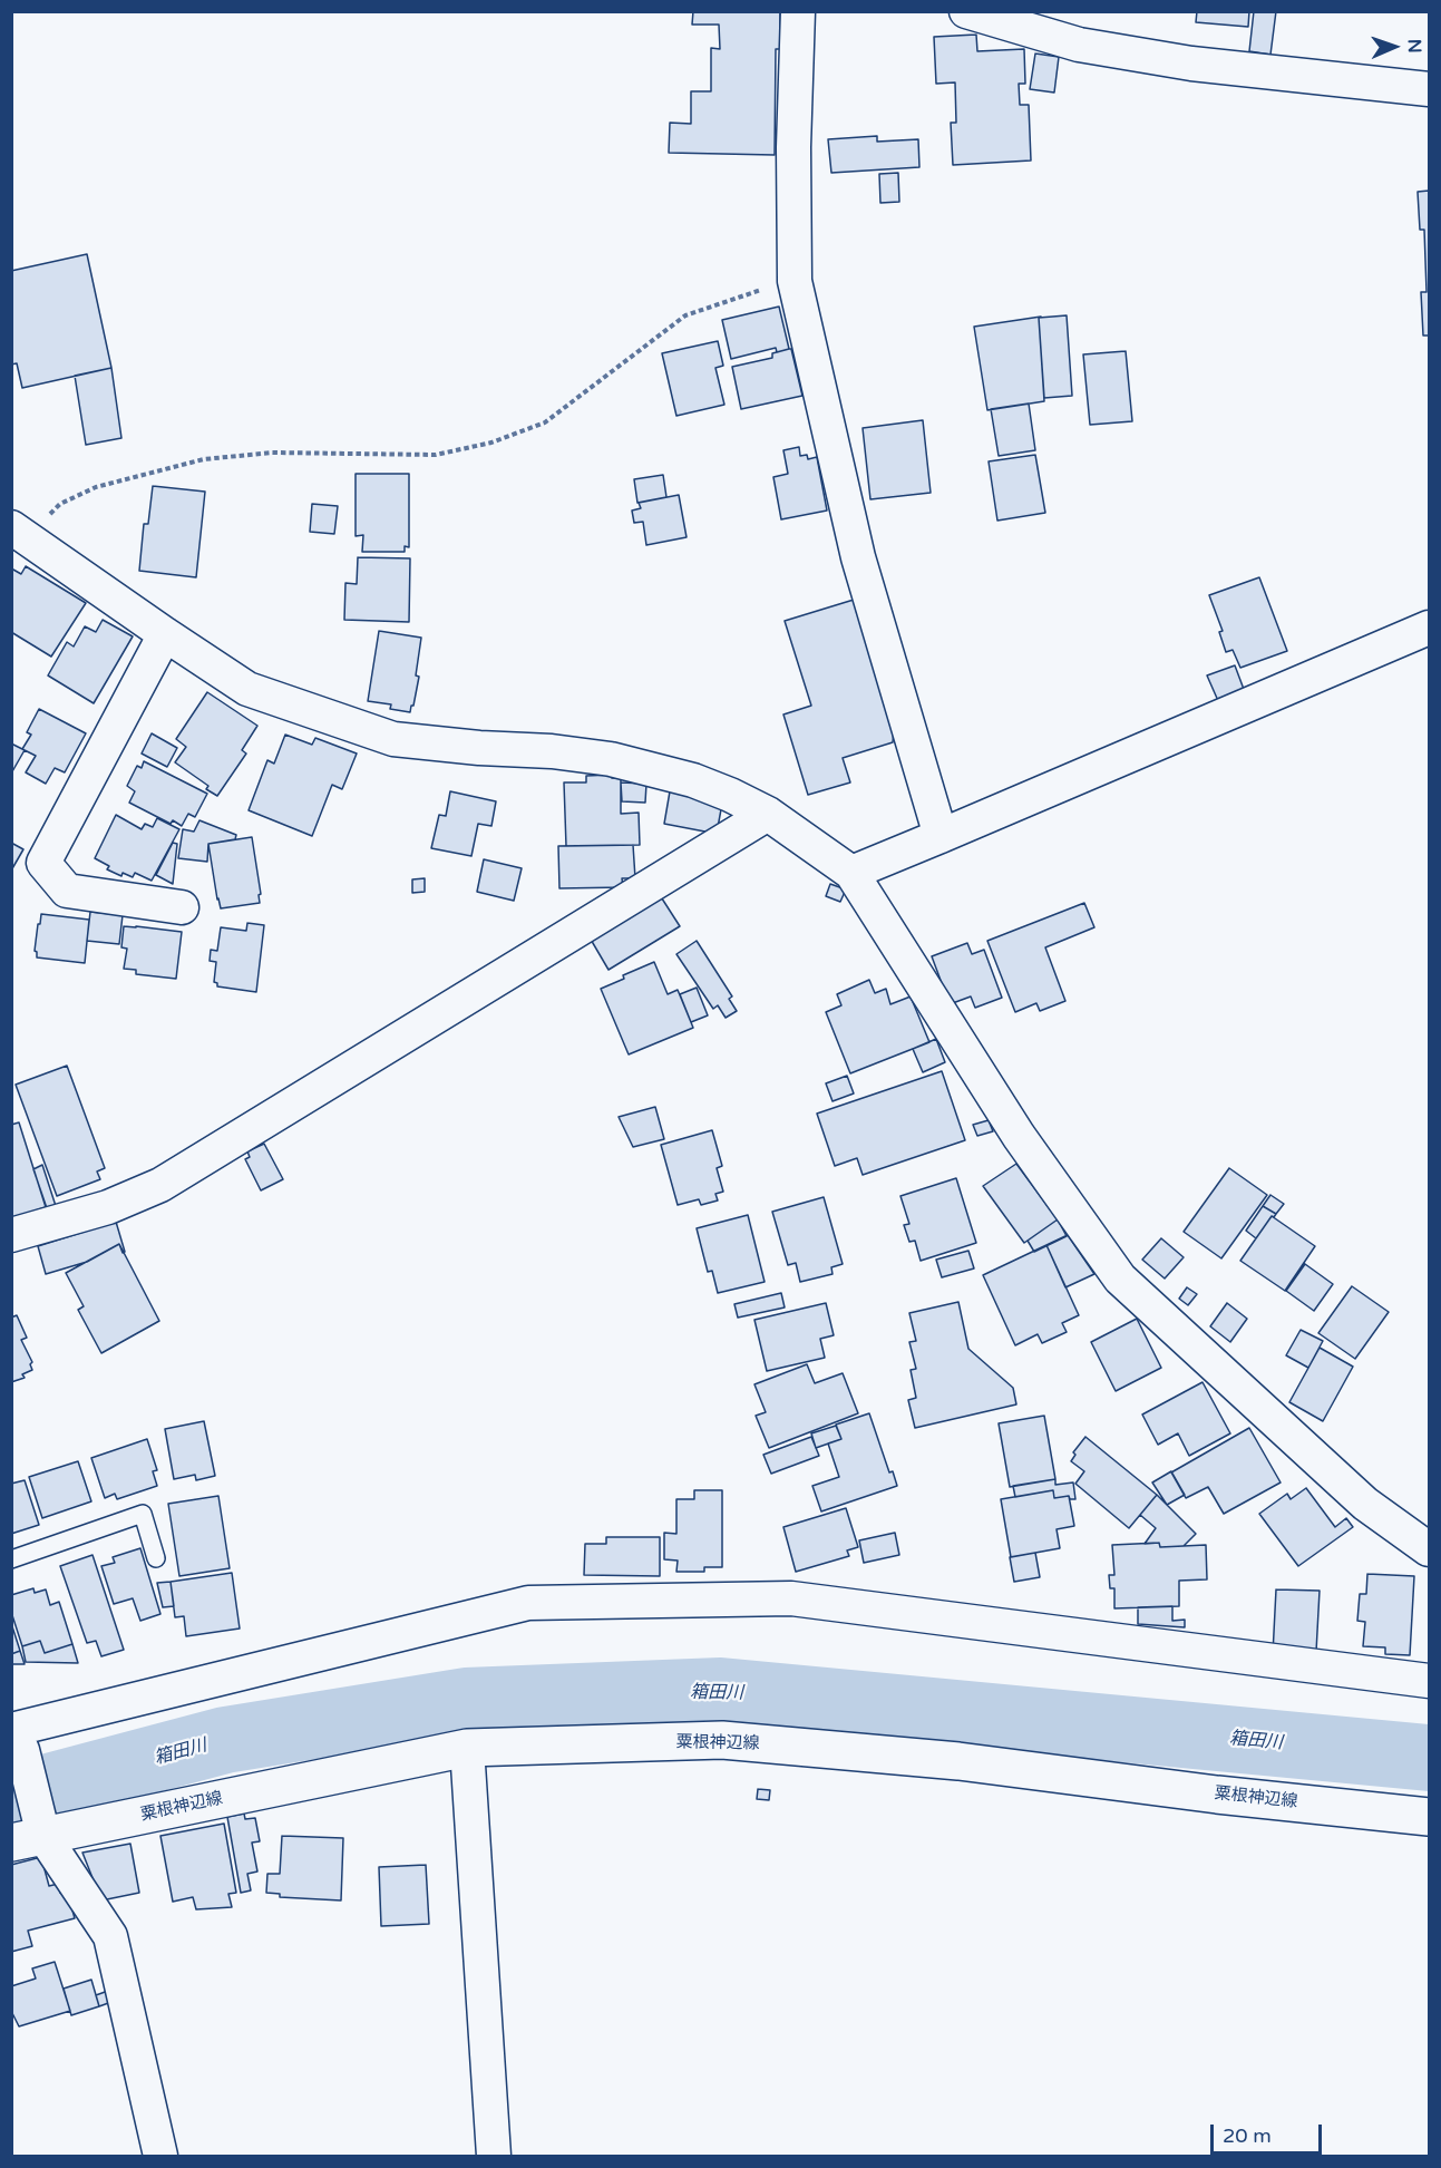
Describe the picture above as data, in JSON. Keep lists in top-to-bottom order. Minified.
{"streets":{"main road":["粟根神辺線"]},"water":["箱田川"],"scale_bar":"20 m","north":"right"}
